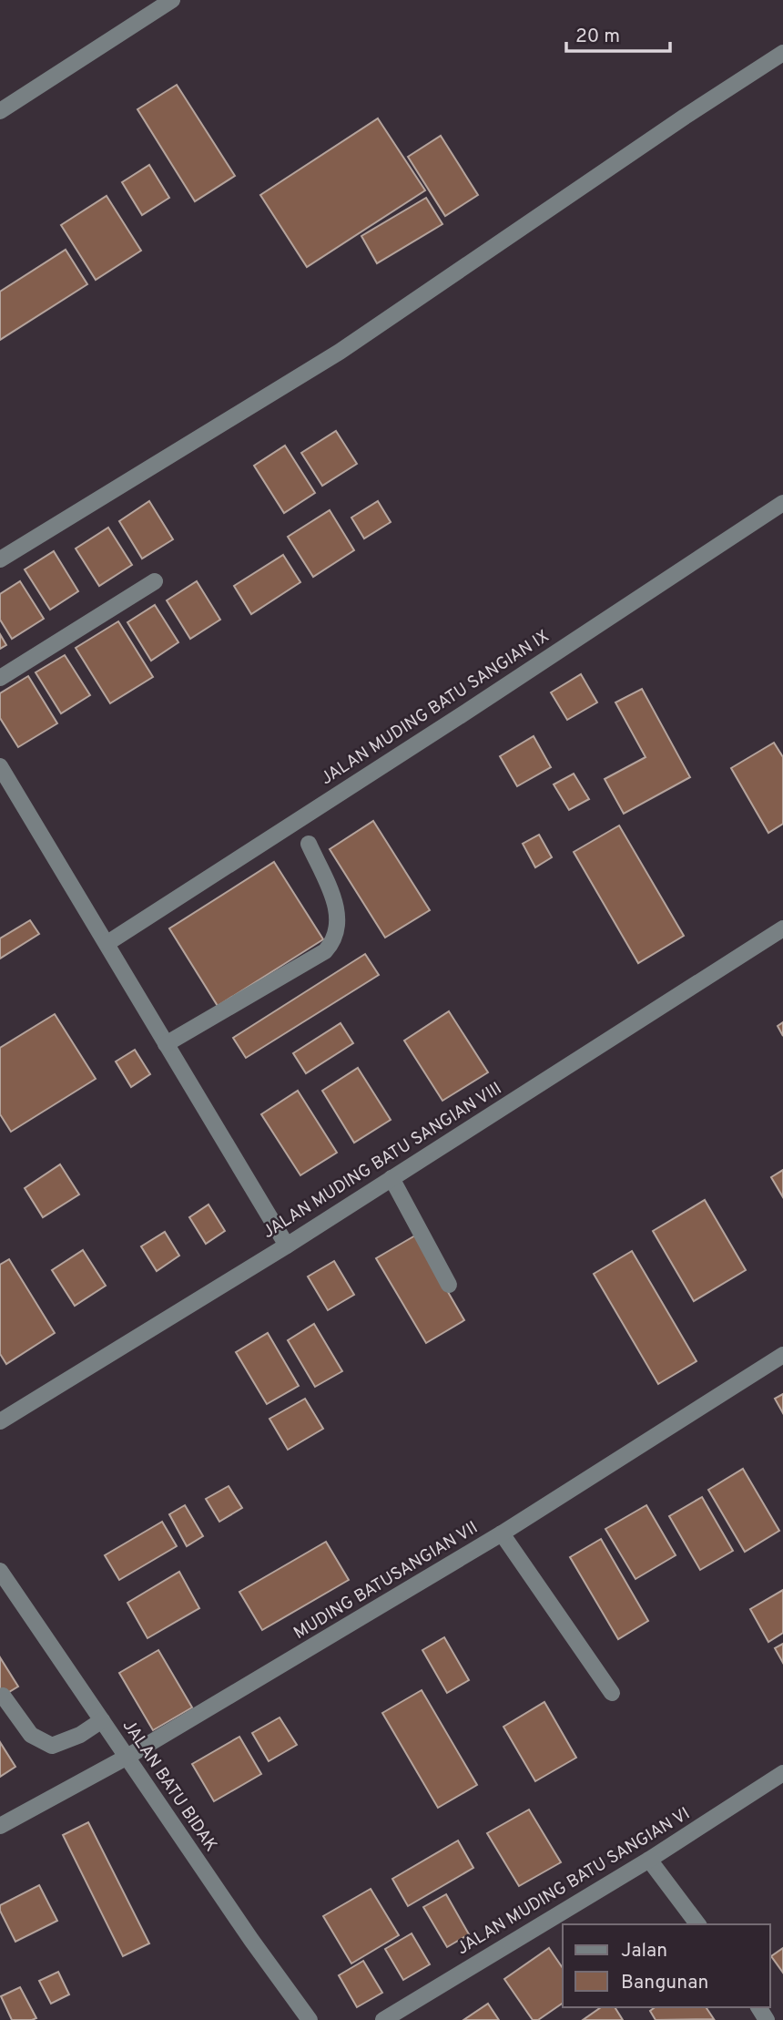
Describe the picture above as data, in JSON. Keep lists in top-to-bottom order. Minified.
{"streets":{"street":["JALAN MUDING BATU SANGIAN IX","JALAN MUDING BATU SANGIAN VIII","MUDING BATUSANGIAN VII","JALAN BATU BIDAK","JALAN MUDING BATU SANGIAN VI"]},"crossings":[["MUDING BATUSANGIAN VII","JALAN BATU BIDAK"]],"legend":["Jalan","Bangunan"],"scale_bar":"20 m"}
